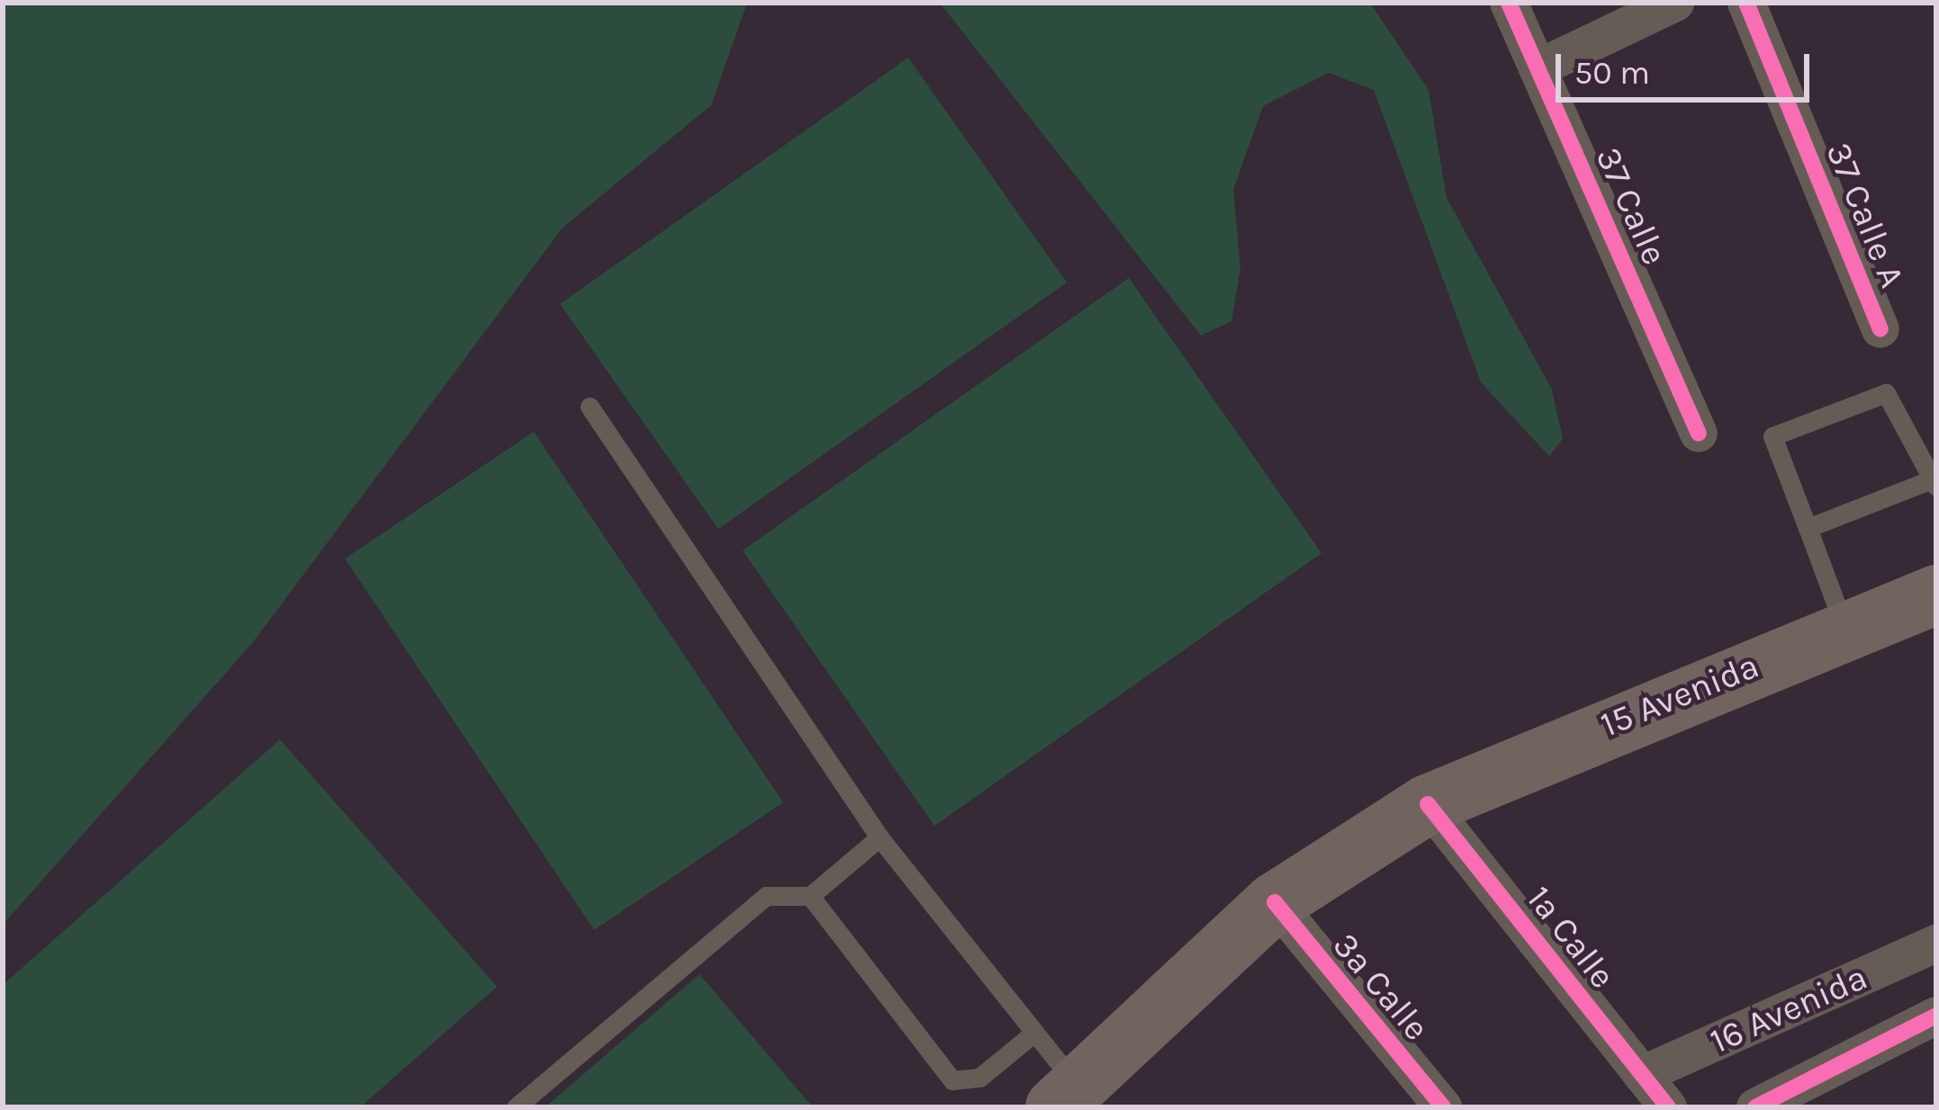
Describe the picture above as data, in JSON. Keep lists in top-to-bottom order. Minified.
{"streets":{"main road":["15 Avenida"],"street":["37 Calle","37 Calle A","1a Calle","3a Calle","16 Avenida"]},"crossings":[["15 Avenida","1a Calle"],["1a Calle","16 Avenida"]],"scale_bar":"50 m"}
